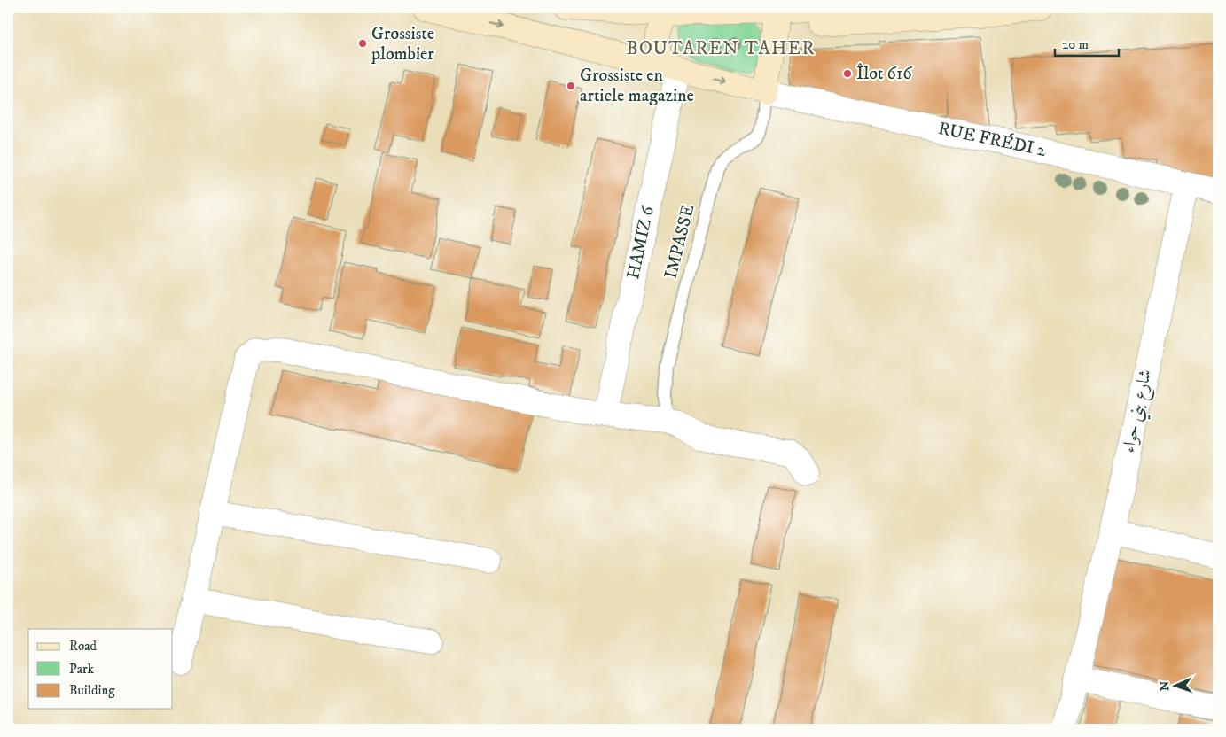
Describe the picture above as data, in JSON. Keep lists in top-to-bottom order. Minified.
{"streets":{"street":["RUE FRÉDI 2","HAMIZ 6","شارع بني حواء"],"lane":["IMPASSE"]},"crossings":[["RUE FRÉDI 2","IMPASSE"],["RUE FRÉDI 2","شارع بني حواء"]],"districts":["BOUTAREN TAHER"],"places":["Grossiste plombier","Îlot 616","Grossiste en article magazine"],"legend":["Road","Park","Building"],"scale_bar":"20 m","north":"left"}
